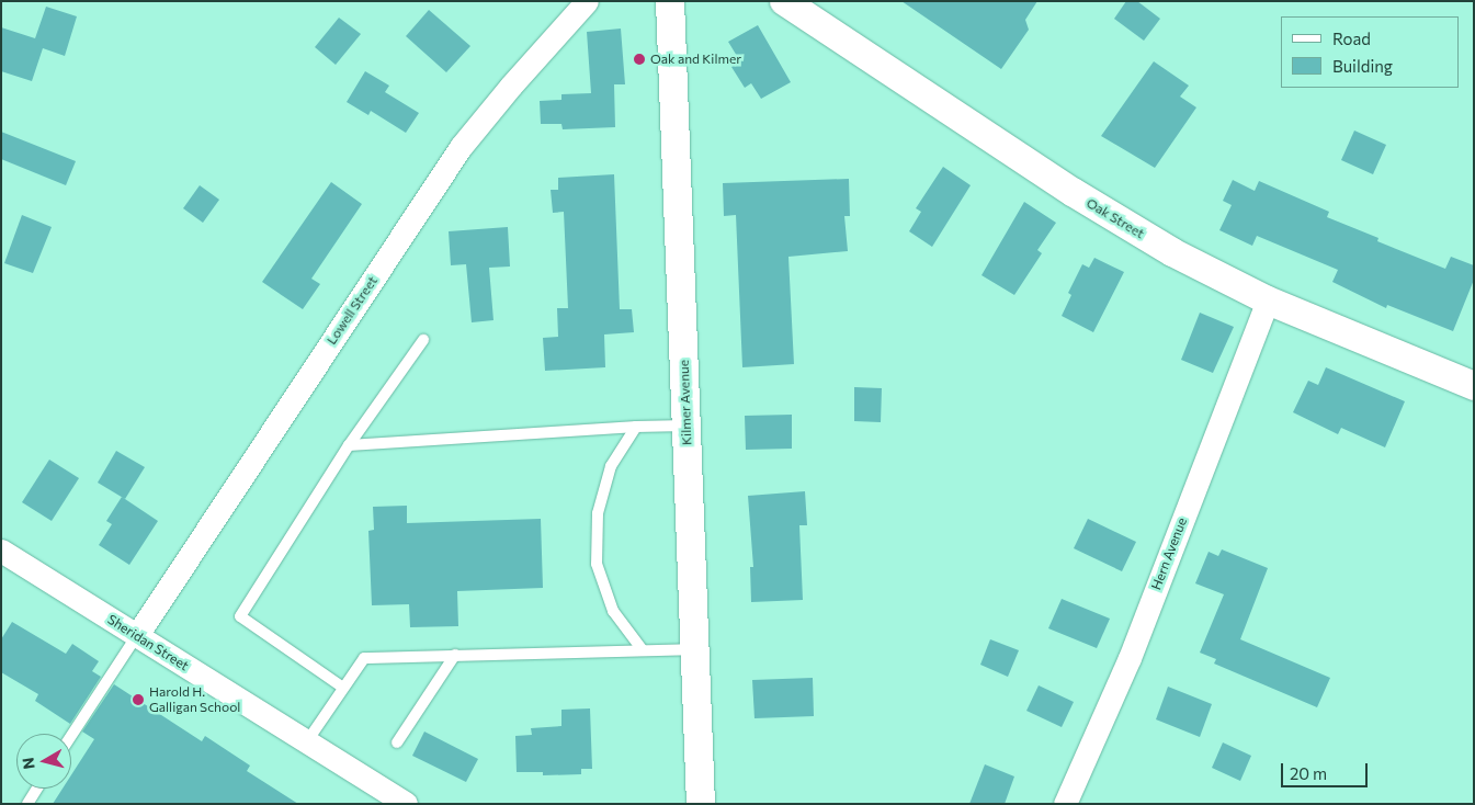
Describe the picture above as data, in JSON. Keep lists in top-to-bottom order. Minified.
{"streets":{"street":["Oak Street","Lowell Street","Kilmer Avenue","Hern Avenue","Sheridan Street"]},"crossings":[["Oak Street","Hern Avenue"],["Lowell Street","Sheridan Street"]],"places":["Oak and Kilmer","Harold H. Galligan School"],"legend":["Road","Building"],"scale_bar":"20 m","north":"left"}
